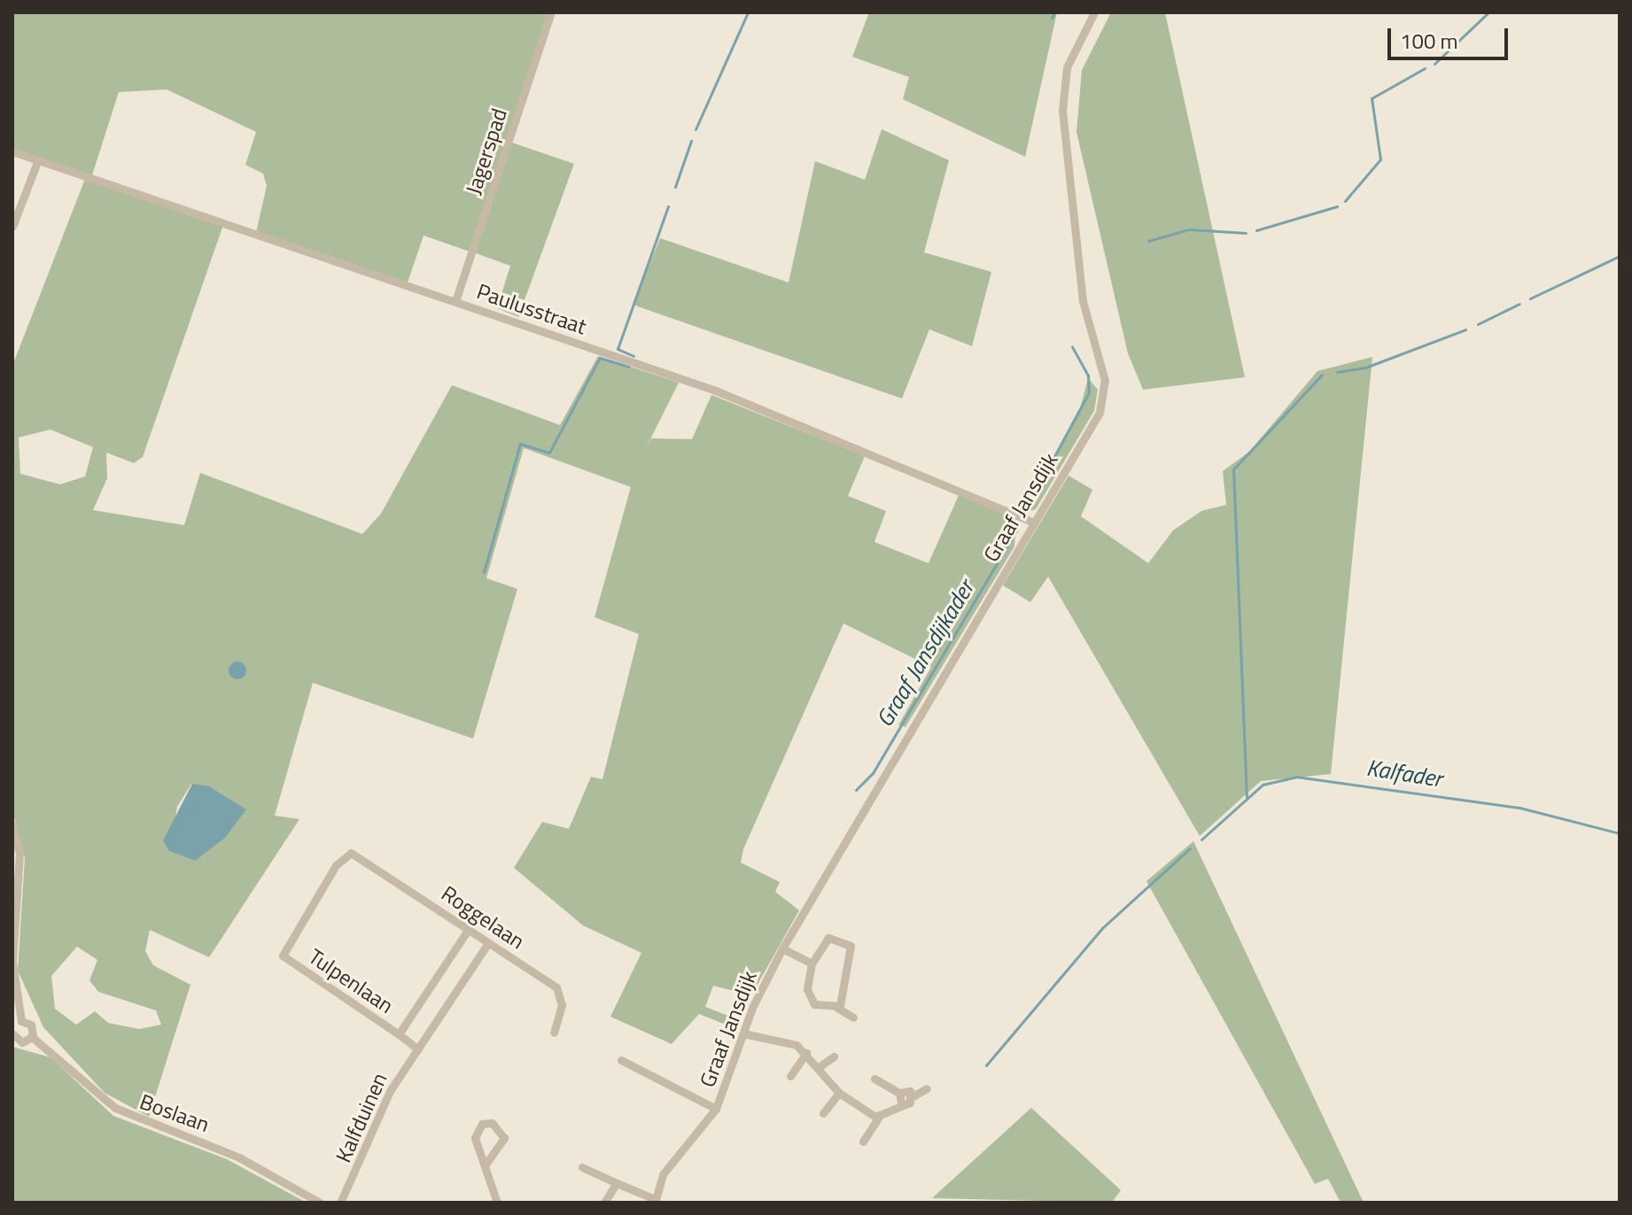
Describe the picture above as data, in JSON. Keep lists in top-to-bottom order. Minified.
{"streets":{"street":["Jagerspad","Paulusstraat","Graaf Jansdijk","Roggelaan","Tulpenlaan","Boslaan","Kalfduinen"]},"crossings":[["Jagerspad","Paulusstraat"],["Paulusstraat","Graaf Jansdijk"],["Roggelaan","Tulpenlaan"],["Roggelaan","Kalfduinen"]],"water":["Graaf Jansdijkader","Kalfader"],"scale_bar":"100 m"}
